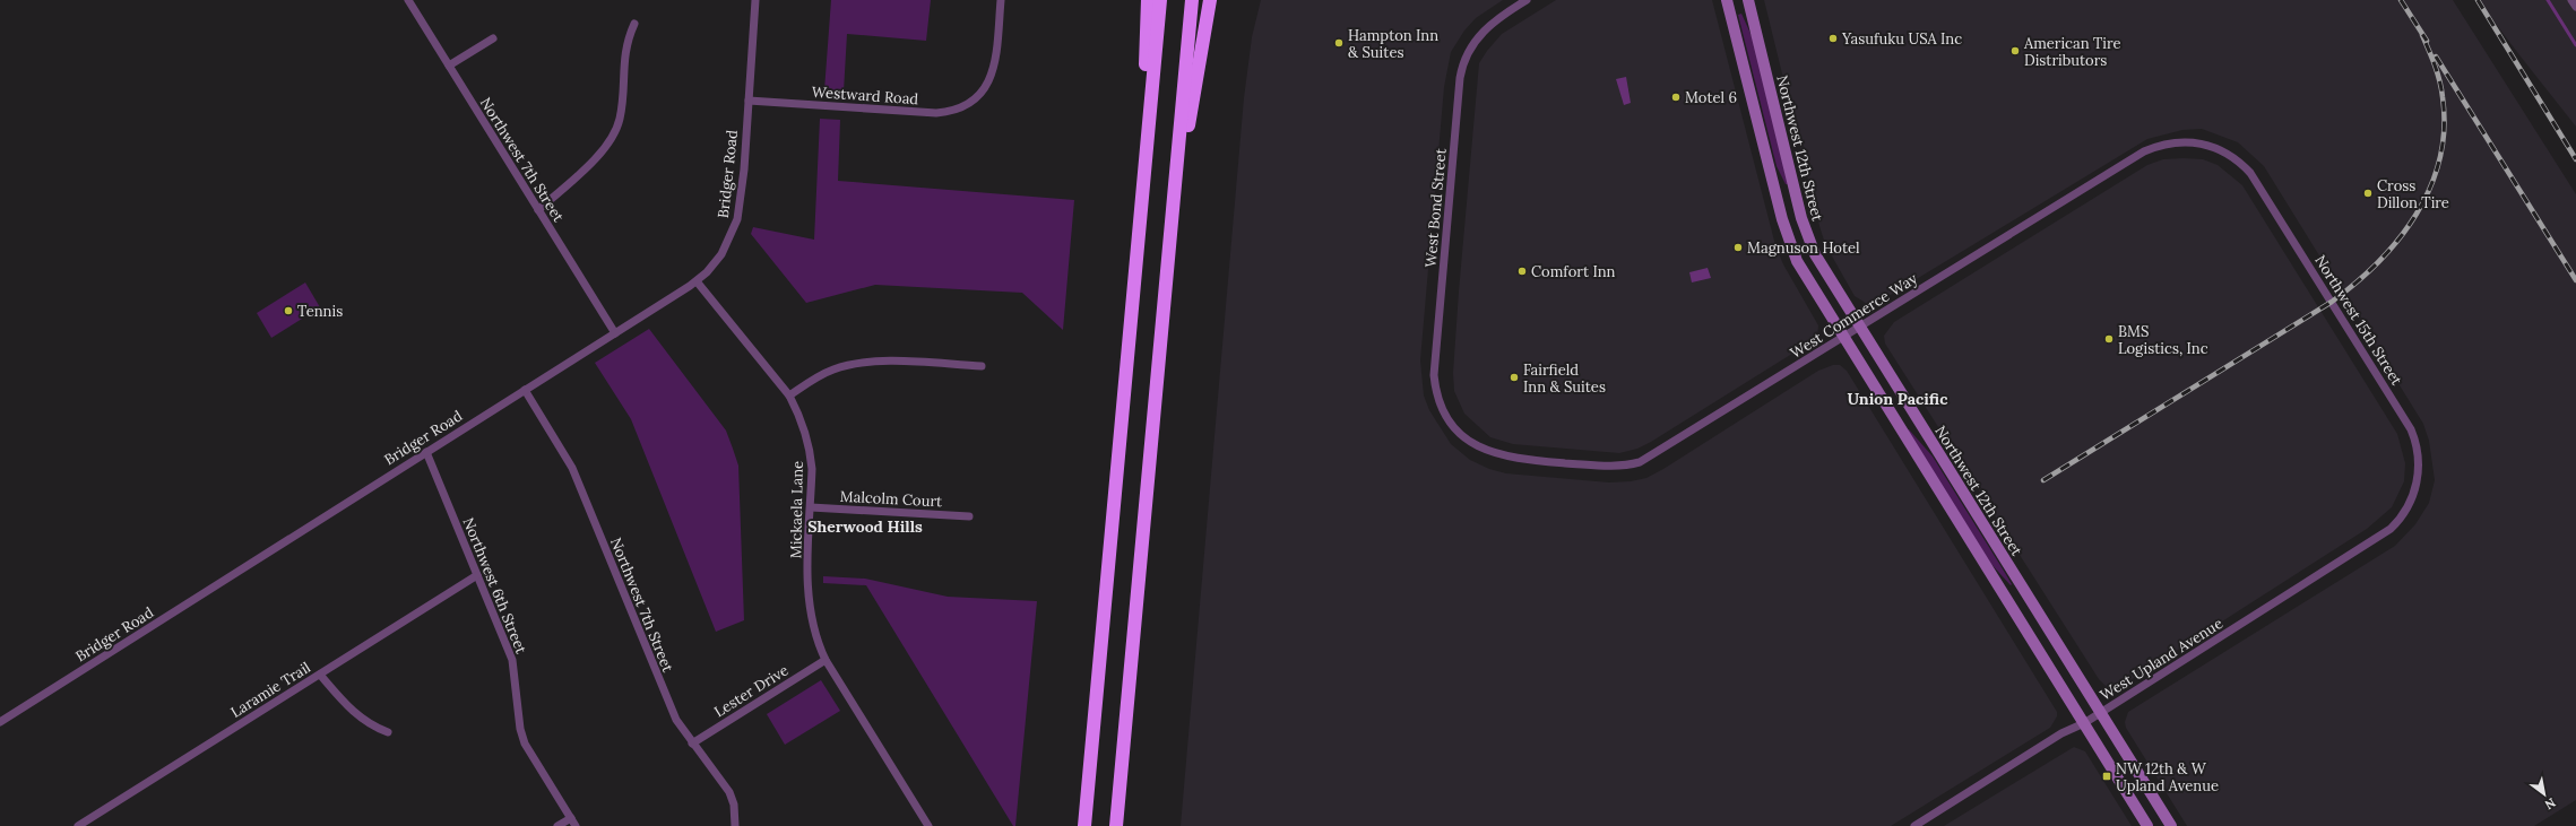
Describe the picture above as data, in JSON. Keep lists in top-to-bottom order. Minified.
{"streets":{"main road":["Northwest 12th Street"],"street":["Westward Road","Northwest 7th Street","Bridger Road","West Bond Street","West Commerce Way","Northwest 15th Street","Malcolm Court","Mickaela Lane","Northwest 6th Street","West Upland Avenue","Laramie Trail","Lester Drive"]},"crossings":[["Westward Road","Bridger Road"],["Northwest 12th Street","West Commerce Way"],["Northwest 12th Street","West Upland Avenue"],["Northwest 7th Street","Bridger Road"],["Northwest 7th Street","Lester Drive"],["Bridger Road","Mickaela Lane"],["Bridger Road","Northwest 6th Street"],["West Bond Street","West Commerce Way"],["West Commerce Way","Northwest 15th Street"],["Northwest 15th Street","West Upland Avenue"],["Malcolm Court","Mickaela Lane"],["Mickaela Lane","Lester Drive"],["Northwest 6th Street","Laramie Trail"]],"districts":["Union Pacific","Sherwood Hills"],"places":{"other":["Yasufuku USA Inc","Hampton Inn & Suites","American Tire Distributors","Motel 6","Cross Dillon Tire","Magnuson Hotel","Comfort Inn","Tennis","BMS Logistics, Inc","Fairfield Inn & Suites"],"transit":["NW 12th & W Upland Avenue"]},"north":"bottom right"}
